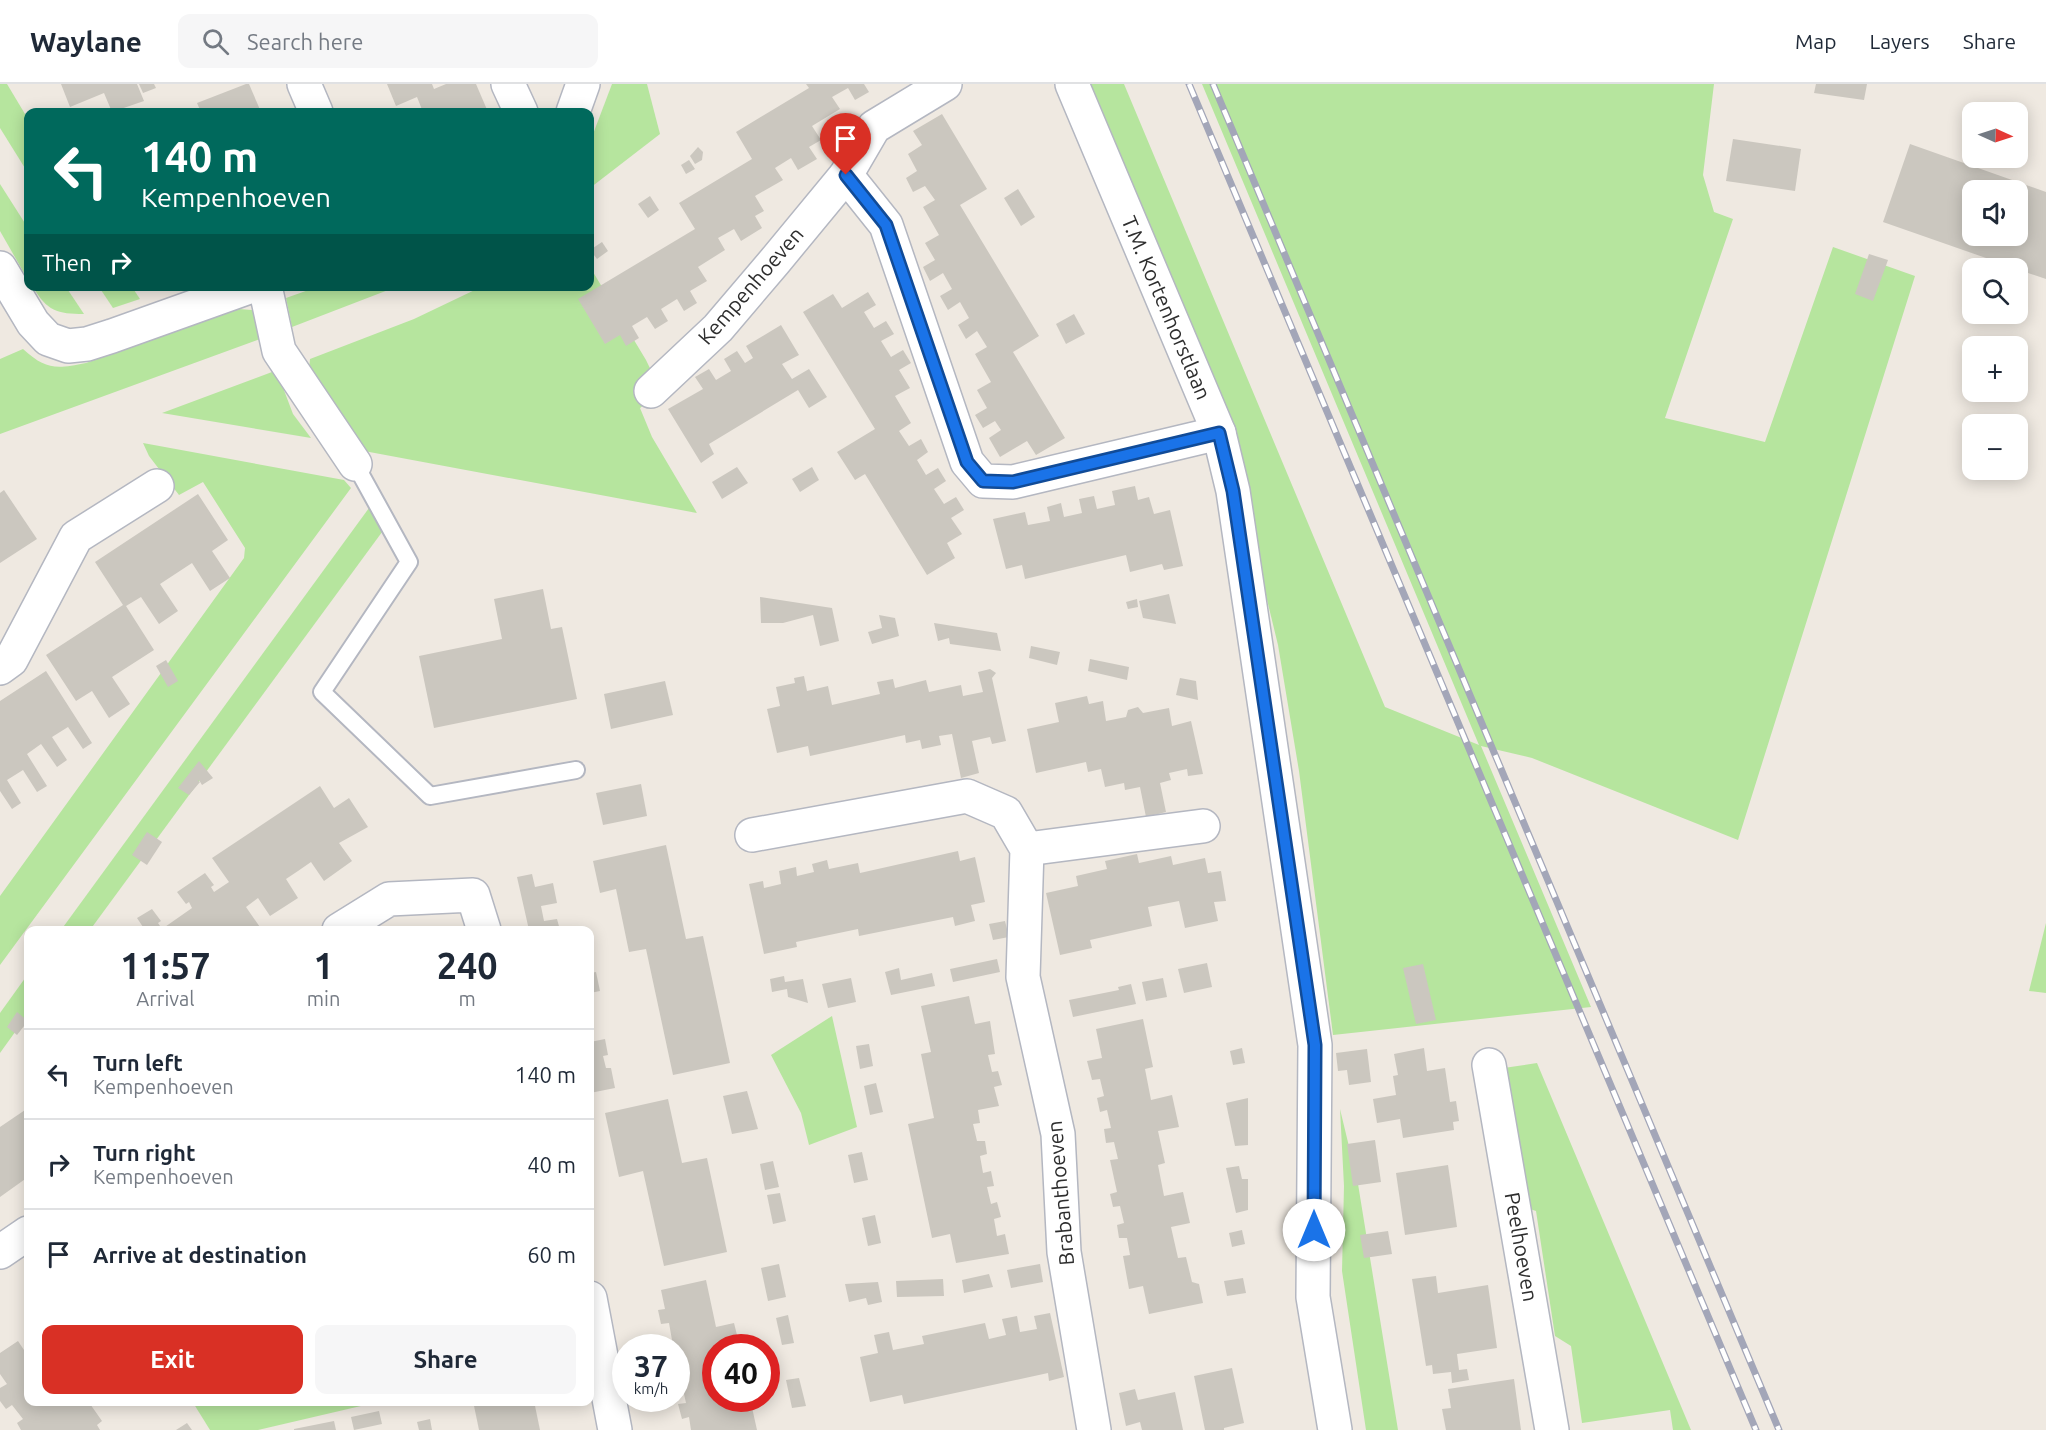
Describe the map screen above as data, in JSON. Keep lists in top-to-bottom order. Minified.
{"streets":{"street":["Kempenhoeven","T.M. Kortenhorstlaan","Brabanthoeven","Peelhoeven"]},"north":"right","page":{"header":"Waylane","search":"Search here","nav":["Map","Layers","Share"],"map_buttons":["+","−"],"turn":["140 m","Kempenhoeven"],"then":"Then","eta":["11:57","Arrival","1","min","240","m"],"list":[{"name":"Turn left","note":"Kempenhoeven","value":"140 m"},{"name":"Turn right","note":"Kempenhoeven","value":"40 m"},{"name":"Arrive at destination","value":"60 m"}],"buttons":["Exit","Share"],"speed":"37 km/h","limit":"40"}}
